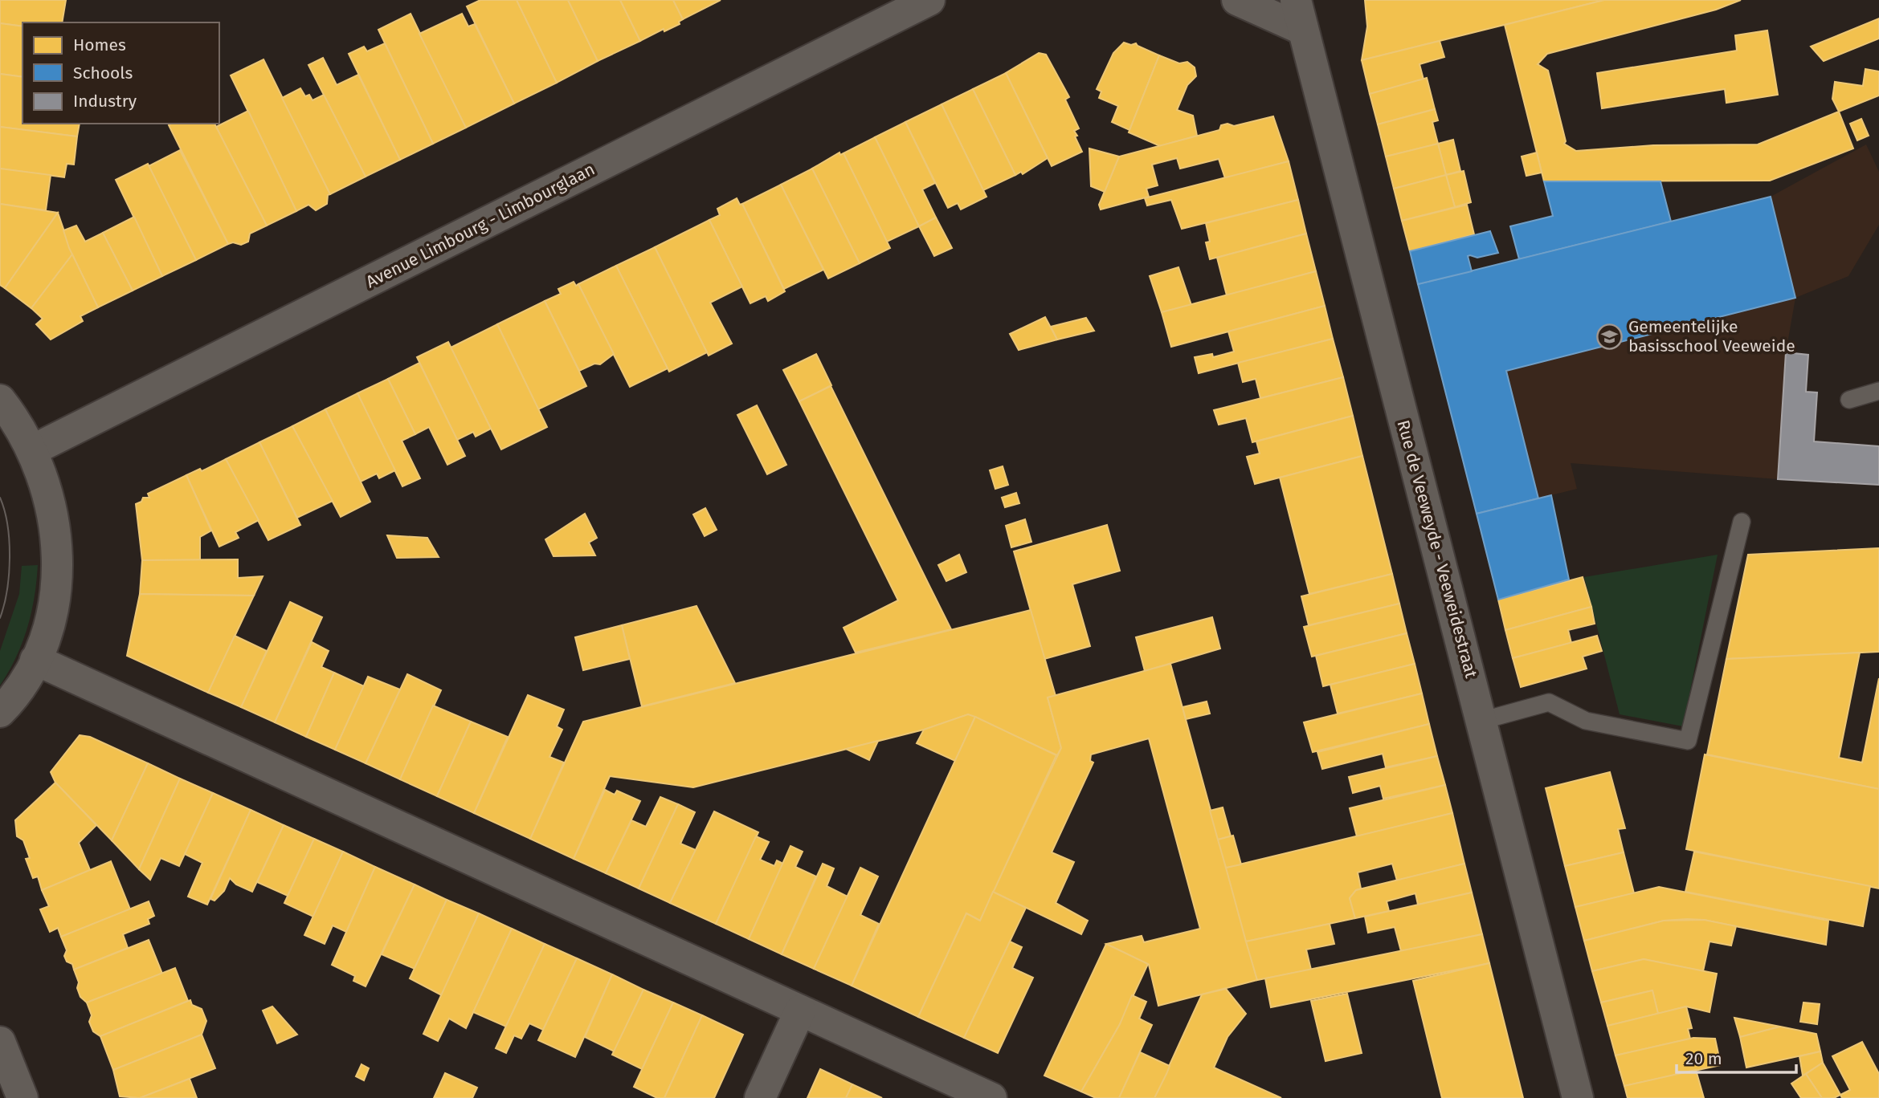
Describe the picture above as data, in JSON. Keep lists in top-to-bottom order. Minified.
{"streets":{"street":["Avenue Limbourg - Limbourglaan","Rue de Veeweyde - Veeweidestraat"]},"places":{"school or university":["Gemeentelijke basisschool Veeweide"]},"legend":["Homes","Schools","Industry"],"scale_bar":"20 m"}
